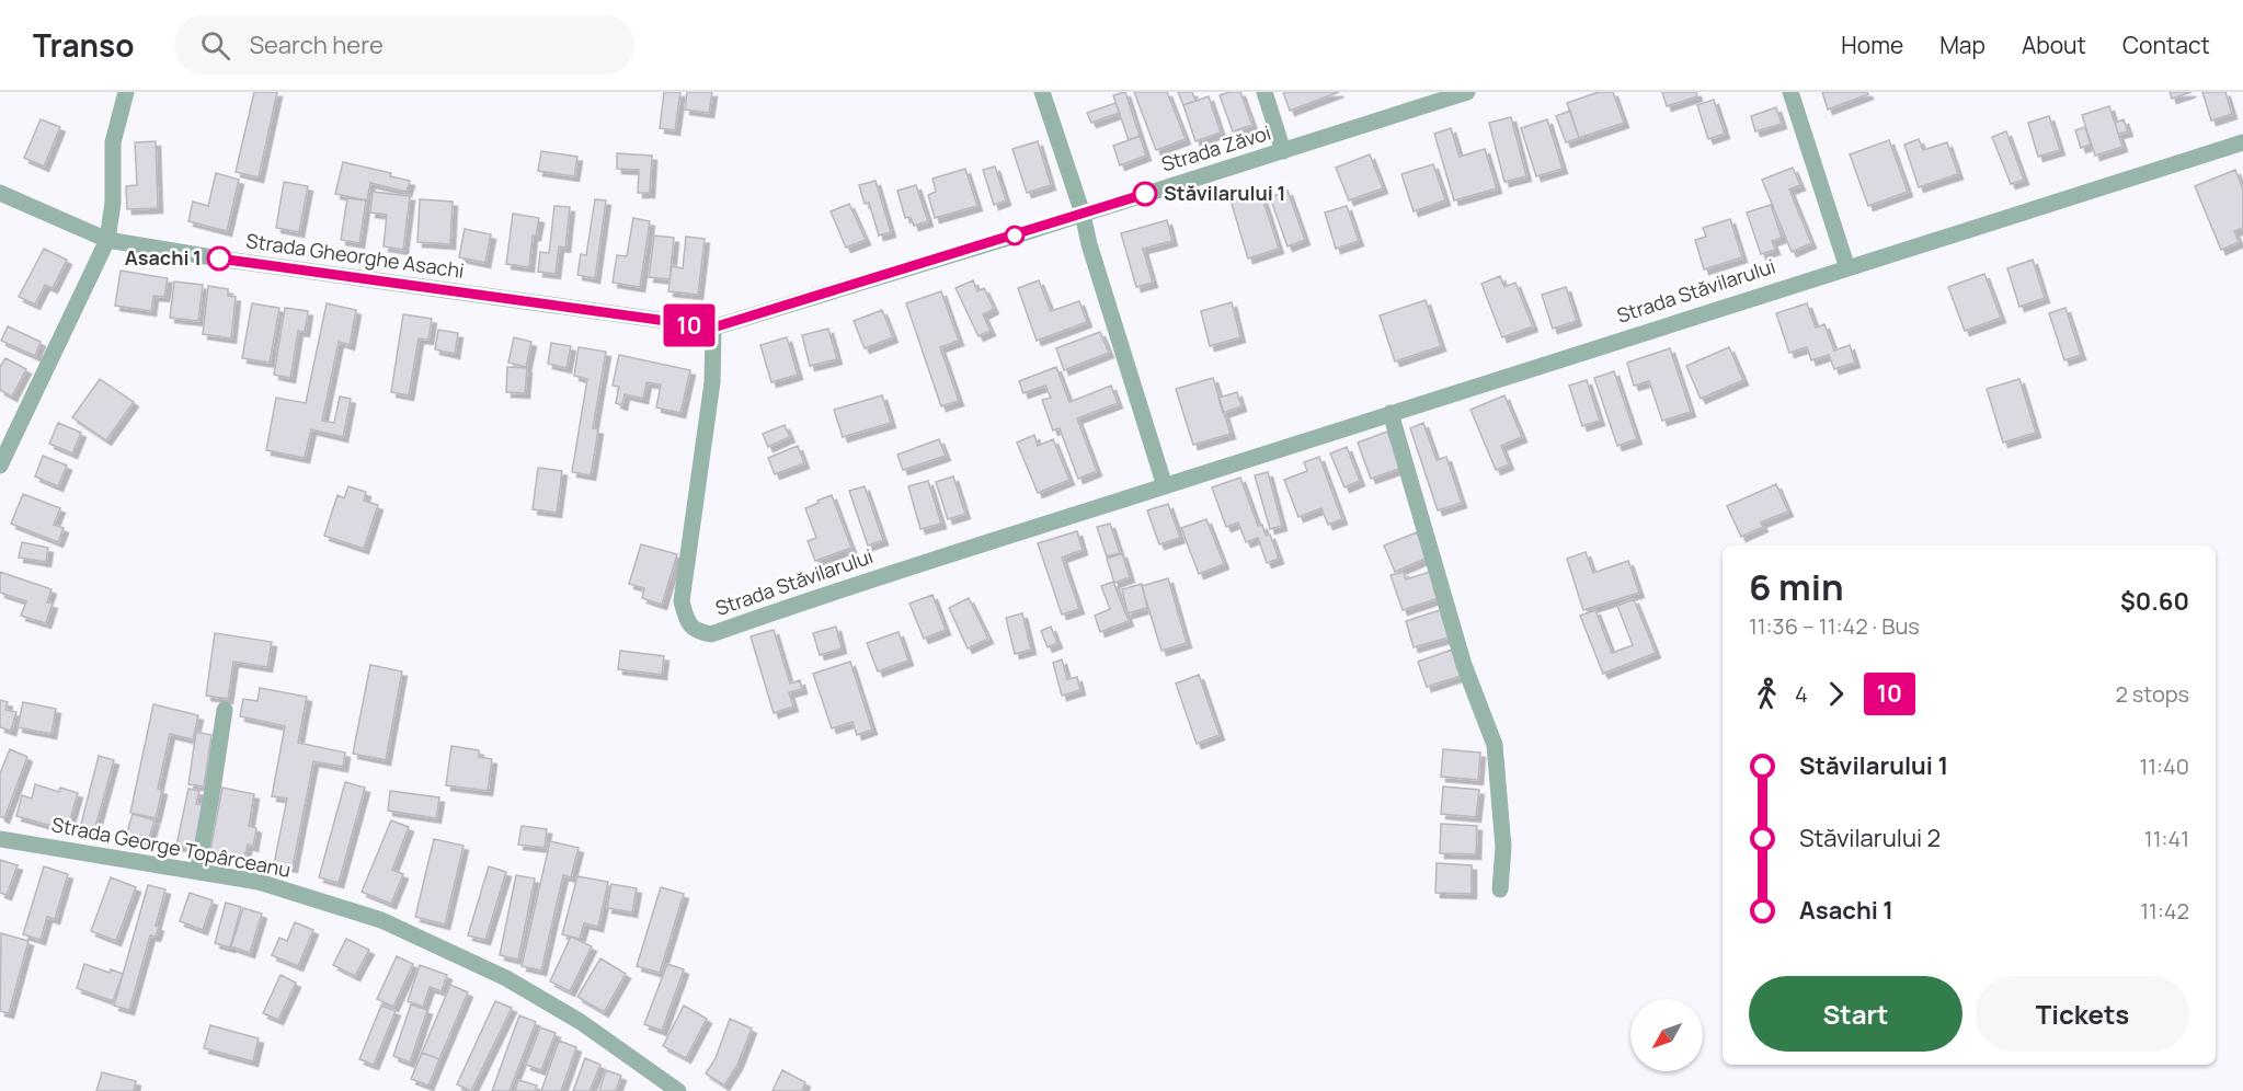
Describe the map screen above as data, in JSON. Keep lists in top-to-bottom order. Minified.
{"streets":{"street":["Strada Zăvoi","Strada Gheorghe Asachi","Strada Stăvilarului","Strada George Topârceanu"]},"crossings":[["Strada Zăvoi","Strada Gheorghe Asachi"],["Strada Zăvoi","Strada Stăvilarului"],["Strada Gheorghe Asachi","Strada Stăvilarului"]],"places":["Stăvilarului 1","Asachi 1"],"lines":["bus line 10"],"north":"bottom left","page":{"header":"Transo","search":"Search here","nav":["Home","Map","About","Contact"],"on_map":"10","heading":["6 min","11:36 – 11:42 · Bus","$0.60"],"legs":["4","10","2 stops"],"list":[{"name":"Stăvilarului 1","value":"11:40"},{"name":"Stăvilarului 2","value":"11:41"},{"name":"Asachi 1","value":"11:42"}],"buttons":["Start","Tickets"]}}
